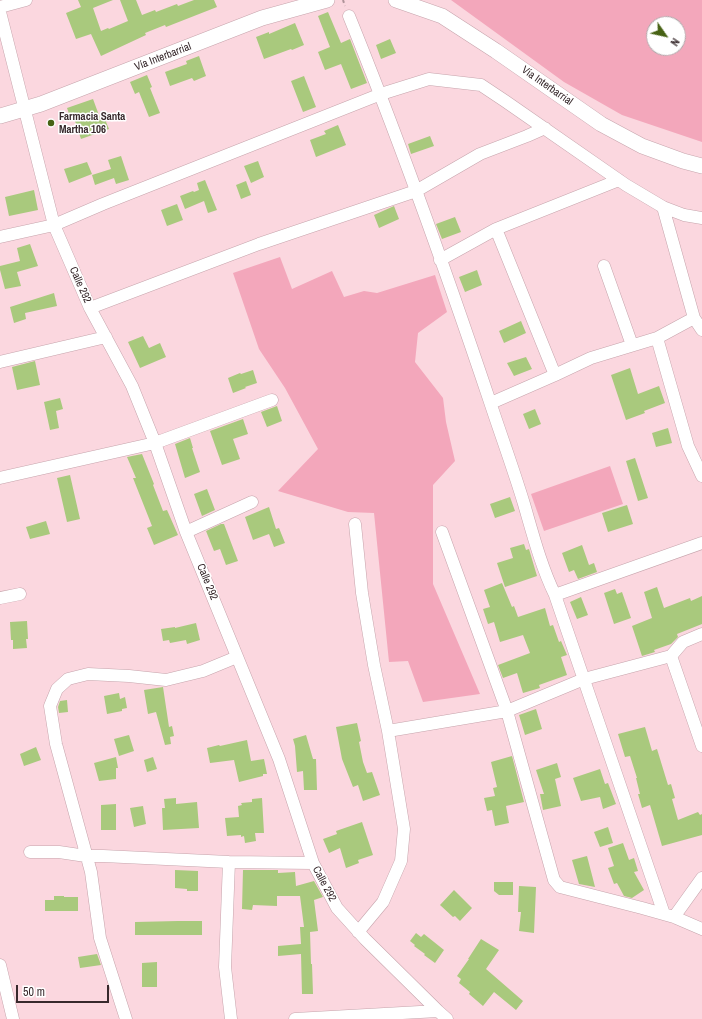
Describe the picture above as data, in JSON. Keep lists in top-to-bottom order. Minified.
{"streets":{"main road":["Vía Interbarrial"],"street":["Calle 292"]},"crossings":[["Vía Interbarrial","Calle 292"]],"places":["Farmacia Santa Martha 106"],"scale_bar":"50 m","north":"bottom right"}
